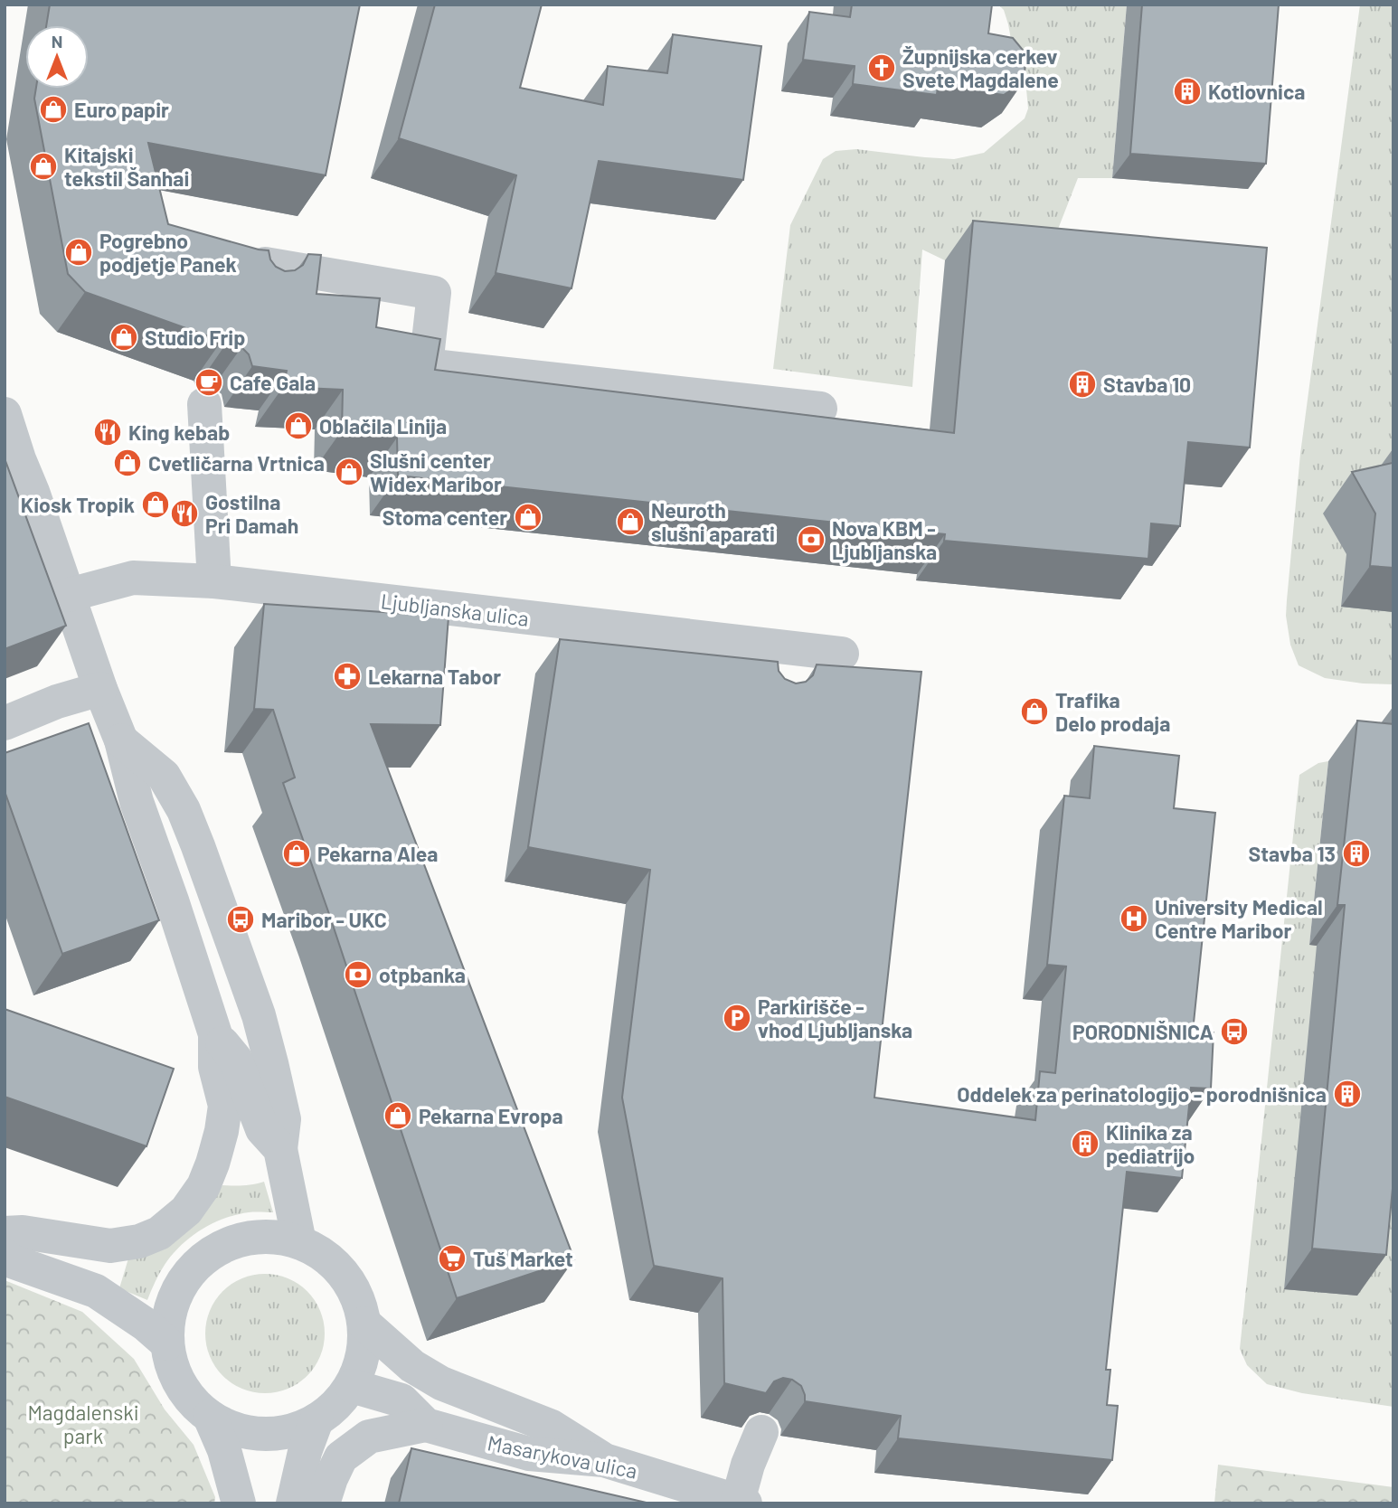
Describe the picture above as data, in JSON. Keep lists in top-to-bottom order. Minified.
{"streets":{"street":["Ljubljanska ulica","Masarykova ulica"]},"parks":["Magdalenski park"],"places":{"church":["Župnijska cerkev Svete Magdalene"],"building":["Kotlovnica","Stavba 10","Stavba 13","Oddelek za perinatologijo - porodnišnica","Klinika za pediatrijo"],"shop":["Euro papir","Kitajski tekstil Šanhai","Pogrebno podjetje Panek","Studio Frip","Oblačila Linija","Cvetličarna Vrtnica","Slušni center Widex Maribor","Kiosk Tropik","Stoma center","Neuroth slušni aparati","Trafika Delo prodaja","Pekarna Alea","Pekarna Evropa"],"cafe":["Cafe Gala"],"restaurant":["King kebab","Gostilna Pri Damah"],"bank":["Nova KBM - Ljubljanska","otpbanka"],"pharmacy":["Lekarna Tabor"],"hospital":["University Medical Centre Maribor"],"bus stop":["Maribor - UKC","PORODNIŠNICA"],"parking":["Parkirišče - vhod Ljubljanska"],"supermarket":["Tuš Market"]},"north":"top"}
